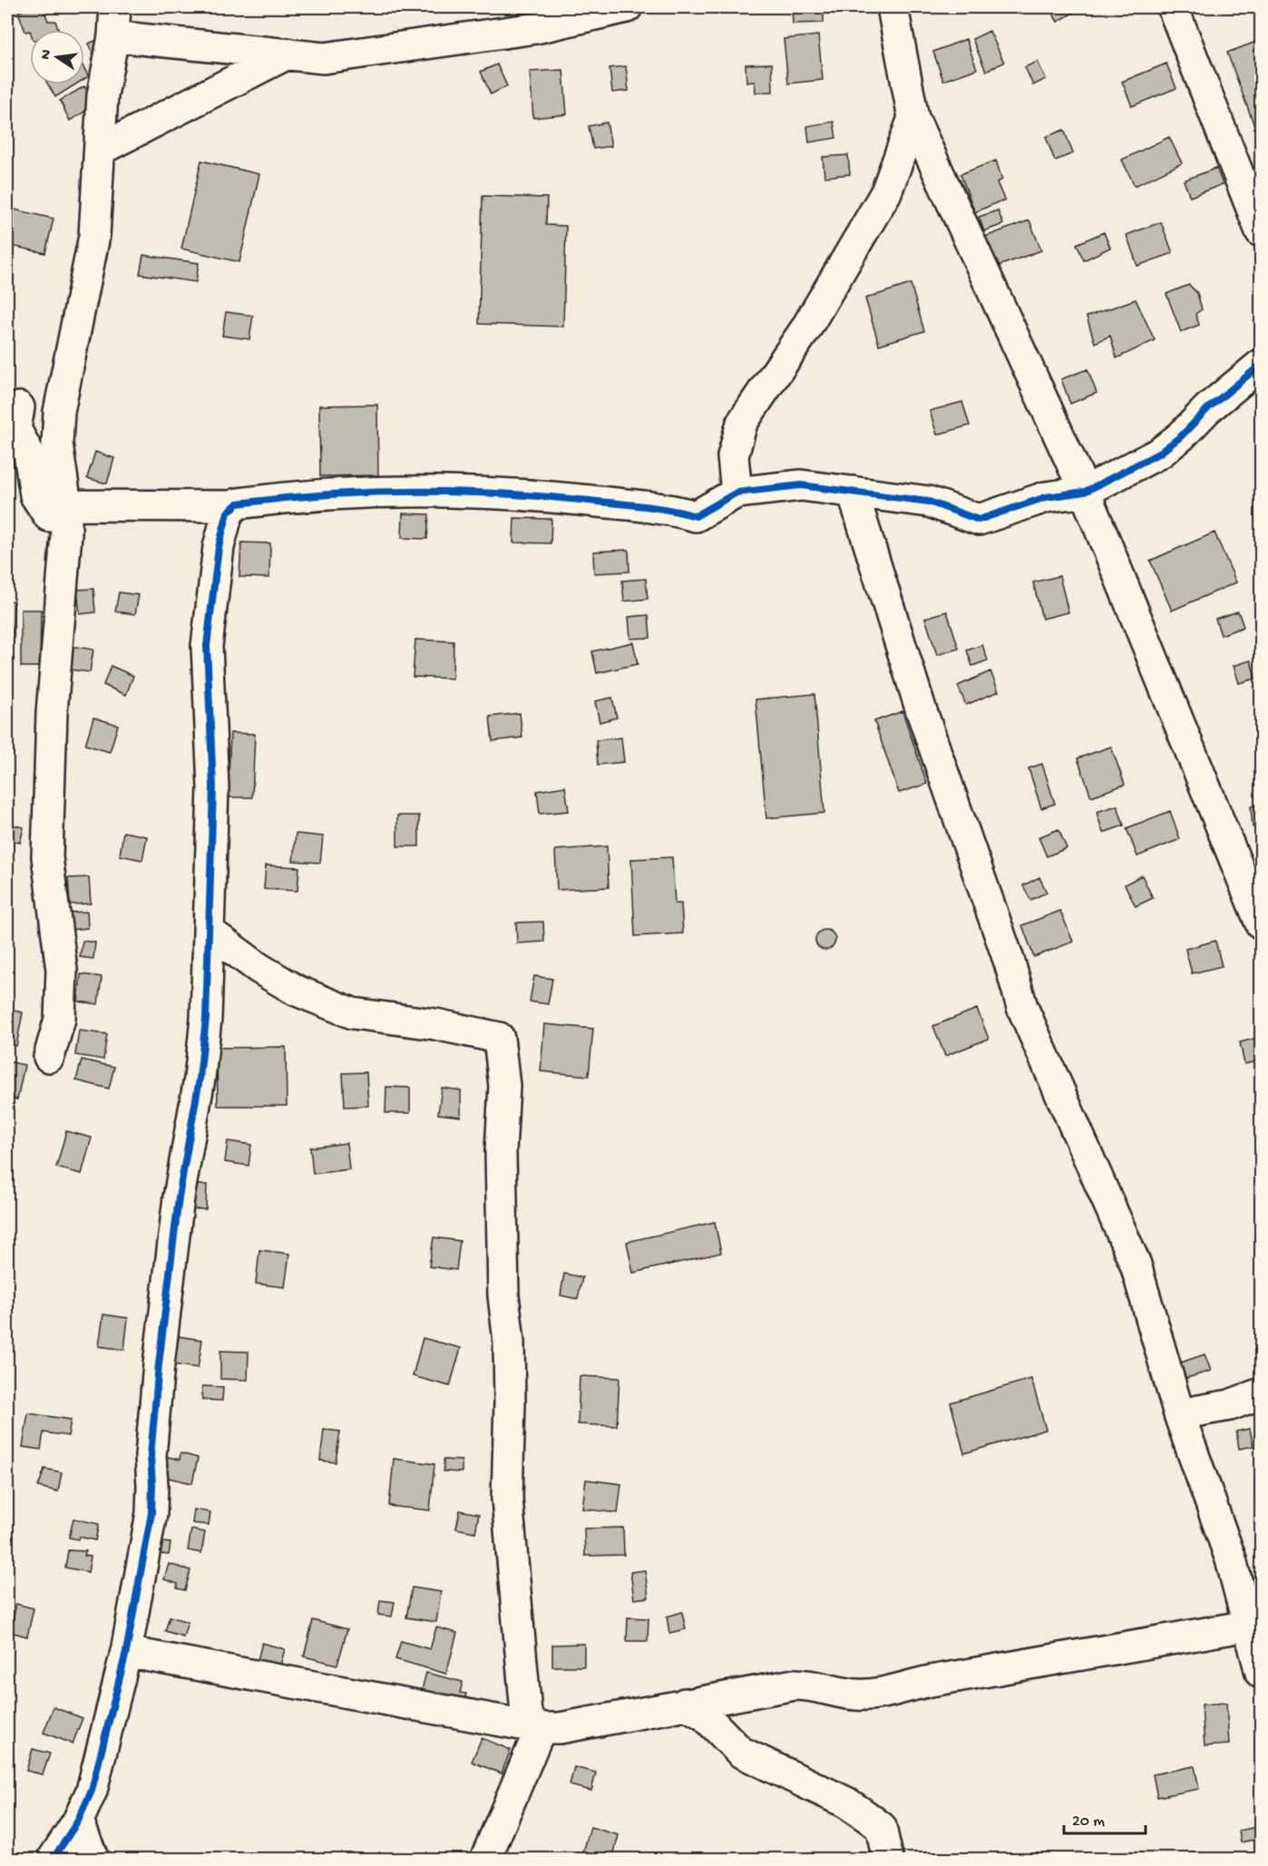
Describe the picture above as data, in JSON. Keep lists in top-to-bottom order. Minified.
{"scale_bar":"20 m","north":"left"}
